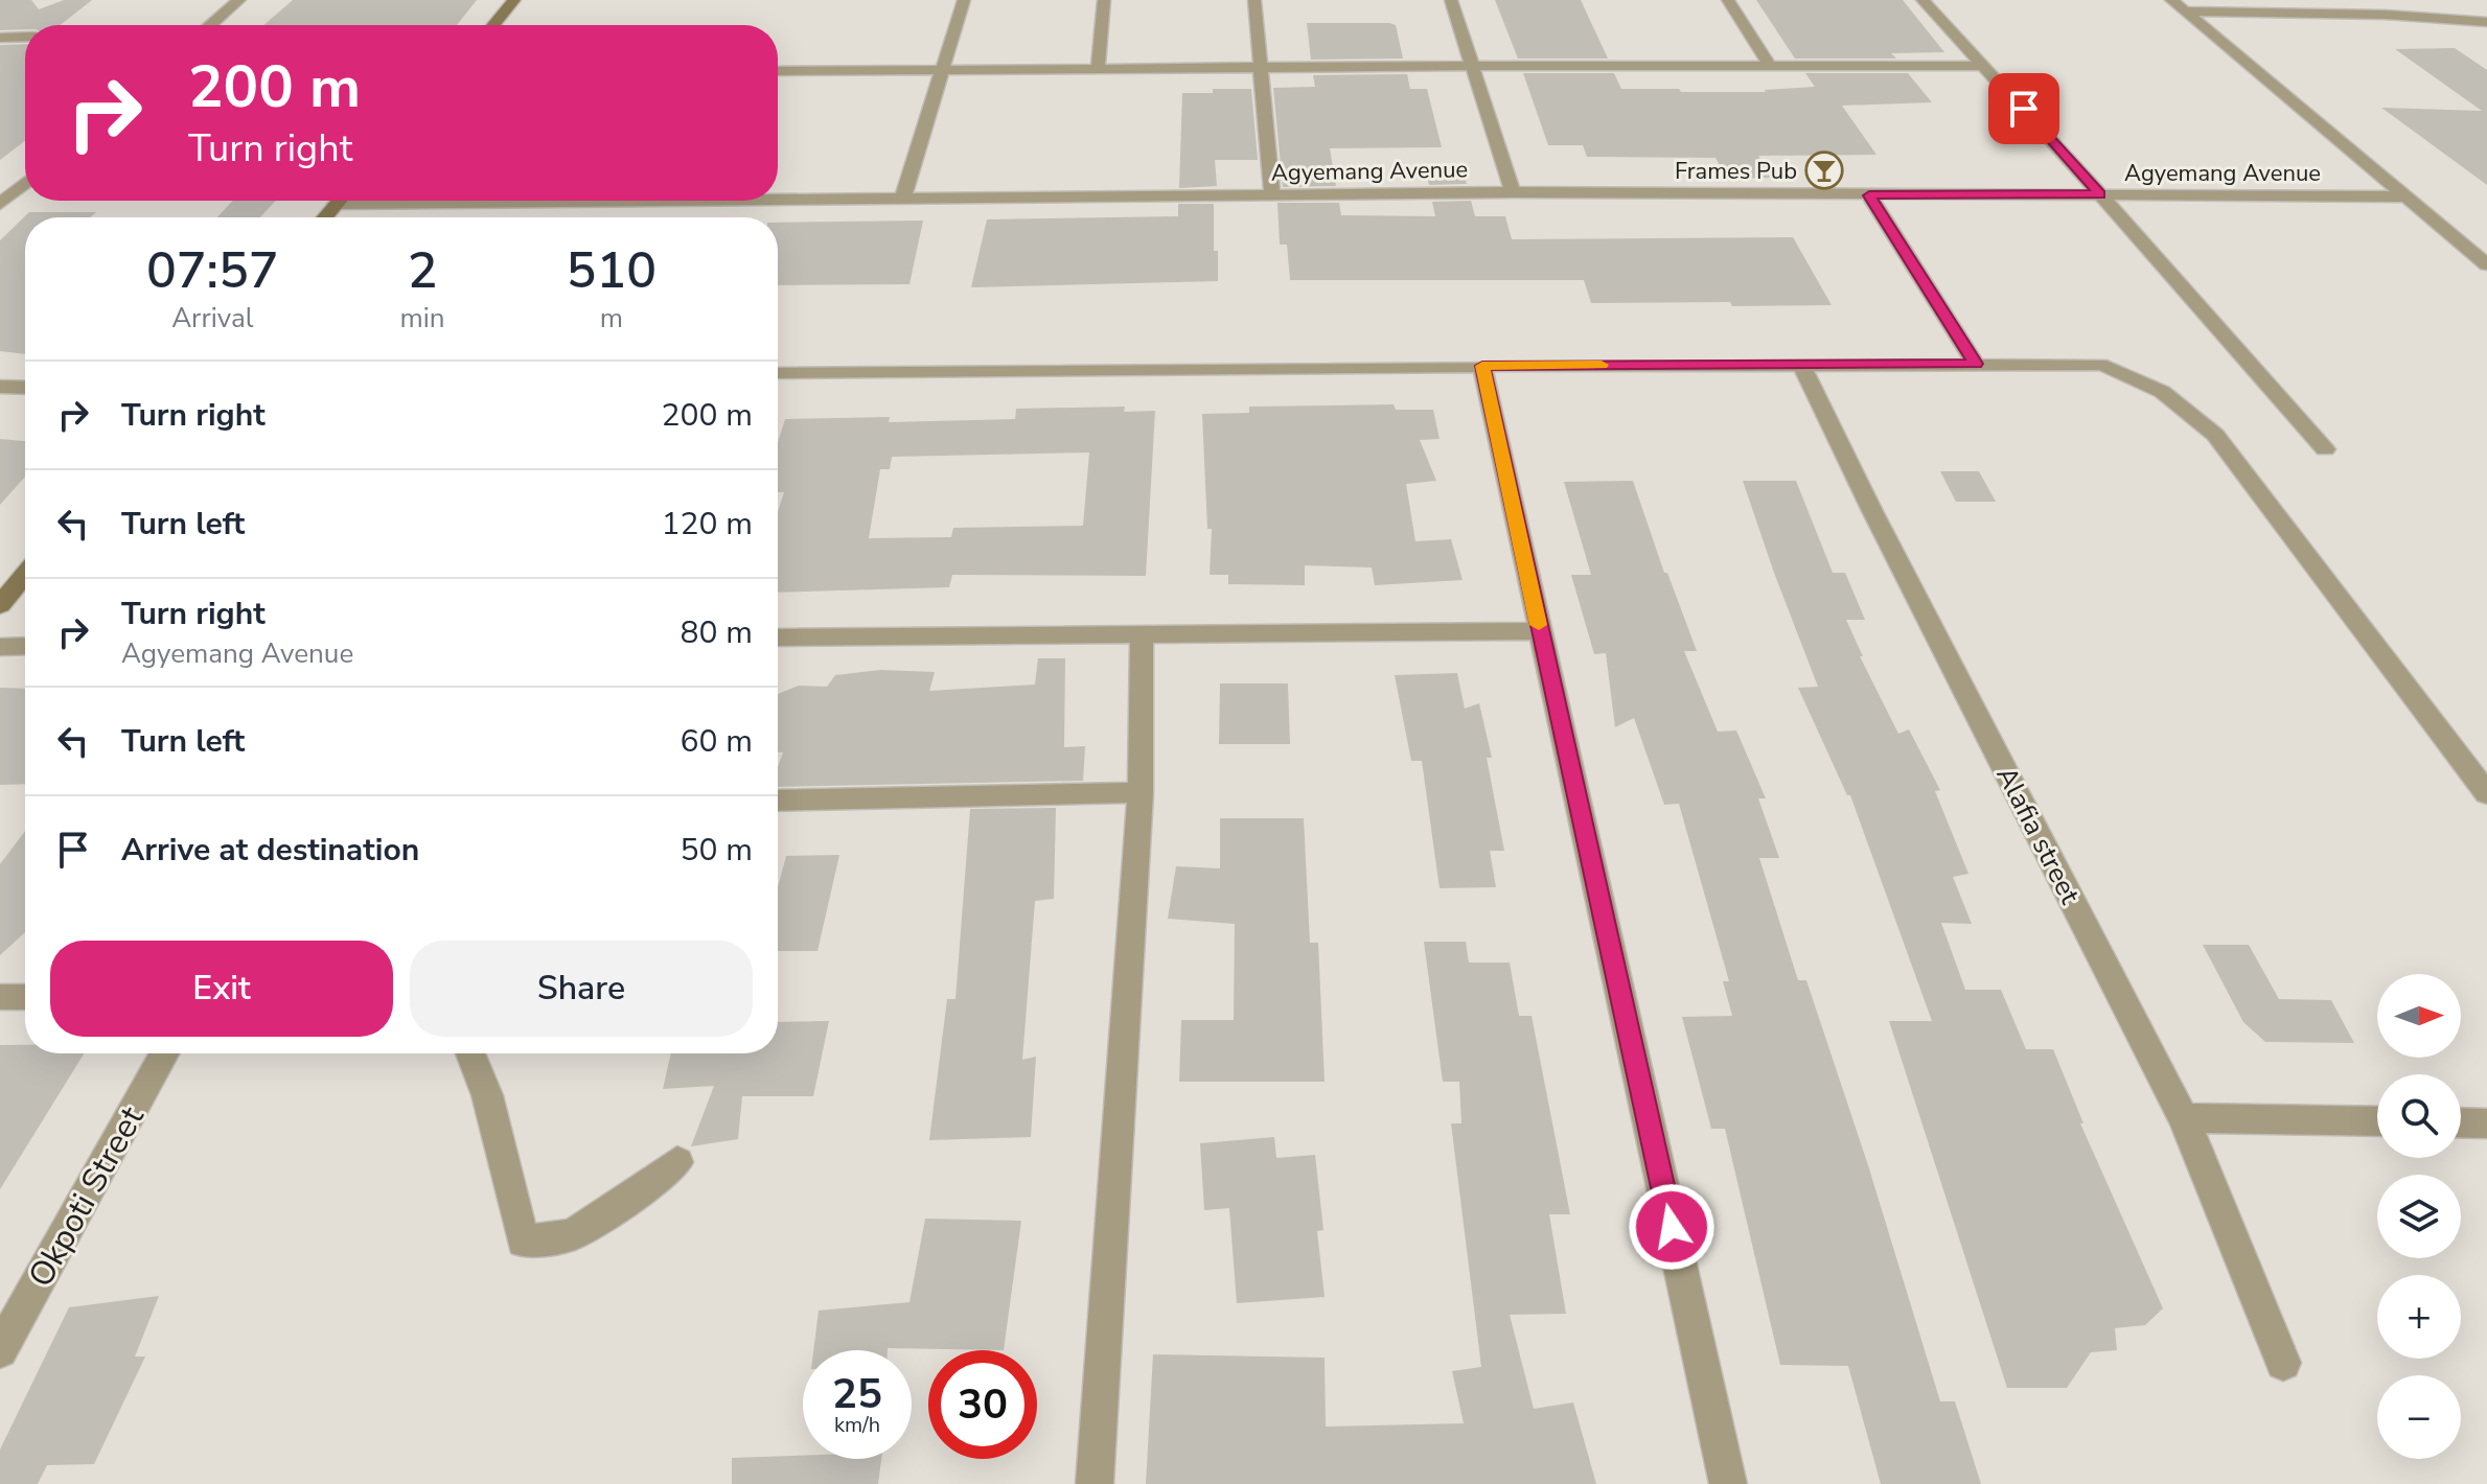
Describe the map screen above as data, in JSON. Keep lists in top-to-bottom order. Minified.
{"streets":{"street":["Agyemang Avenue","Alafia street","Okpoti Street"]},"places":{"bar":["Frames Pub"]},"north":"right","page":{"turn":["200 m","Turn right"],"eta":["07:57","Arrival","2","min","510","m"],"list":[{"name":"Turn right","value":"200 m"},{"name":"Turn left","value":"120 m"},{"name":"Turn right","note":"Agyemang Avenue","value":"80 m"},{"name":"Turn left","value":"60 m"},{"name":"Arrive at destination","value":"50 m"}],"buttons":["Exit","Share"],"map_buttons":["+","−"],"speed":"25 km/h","limit":"30"}}
